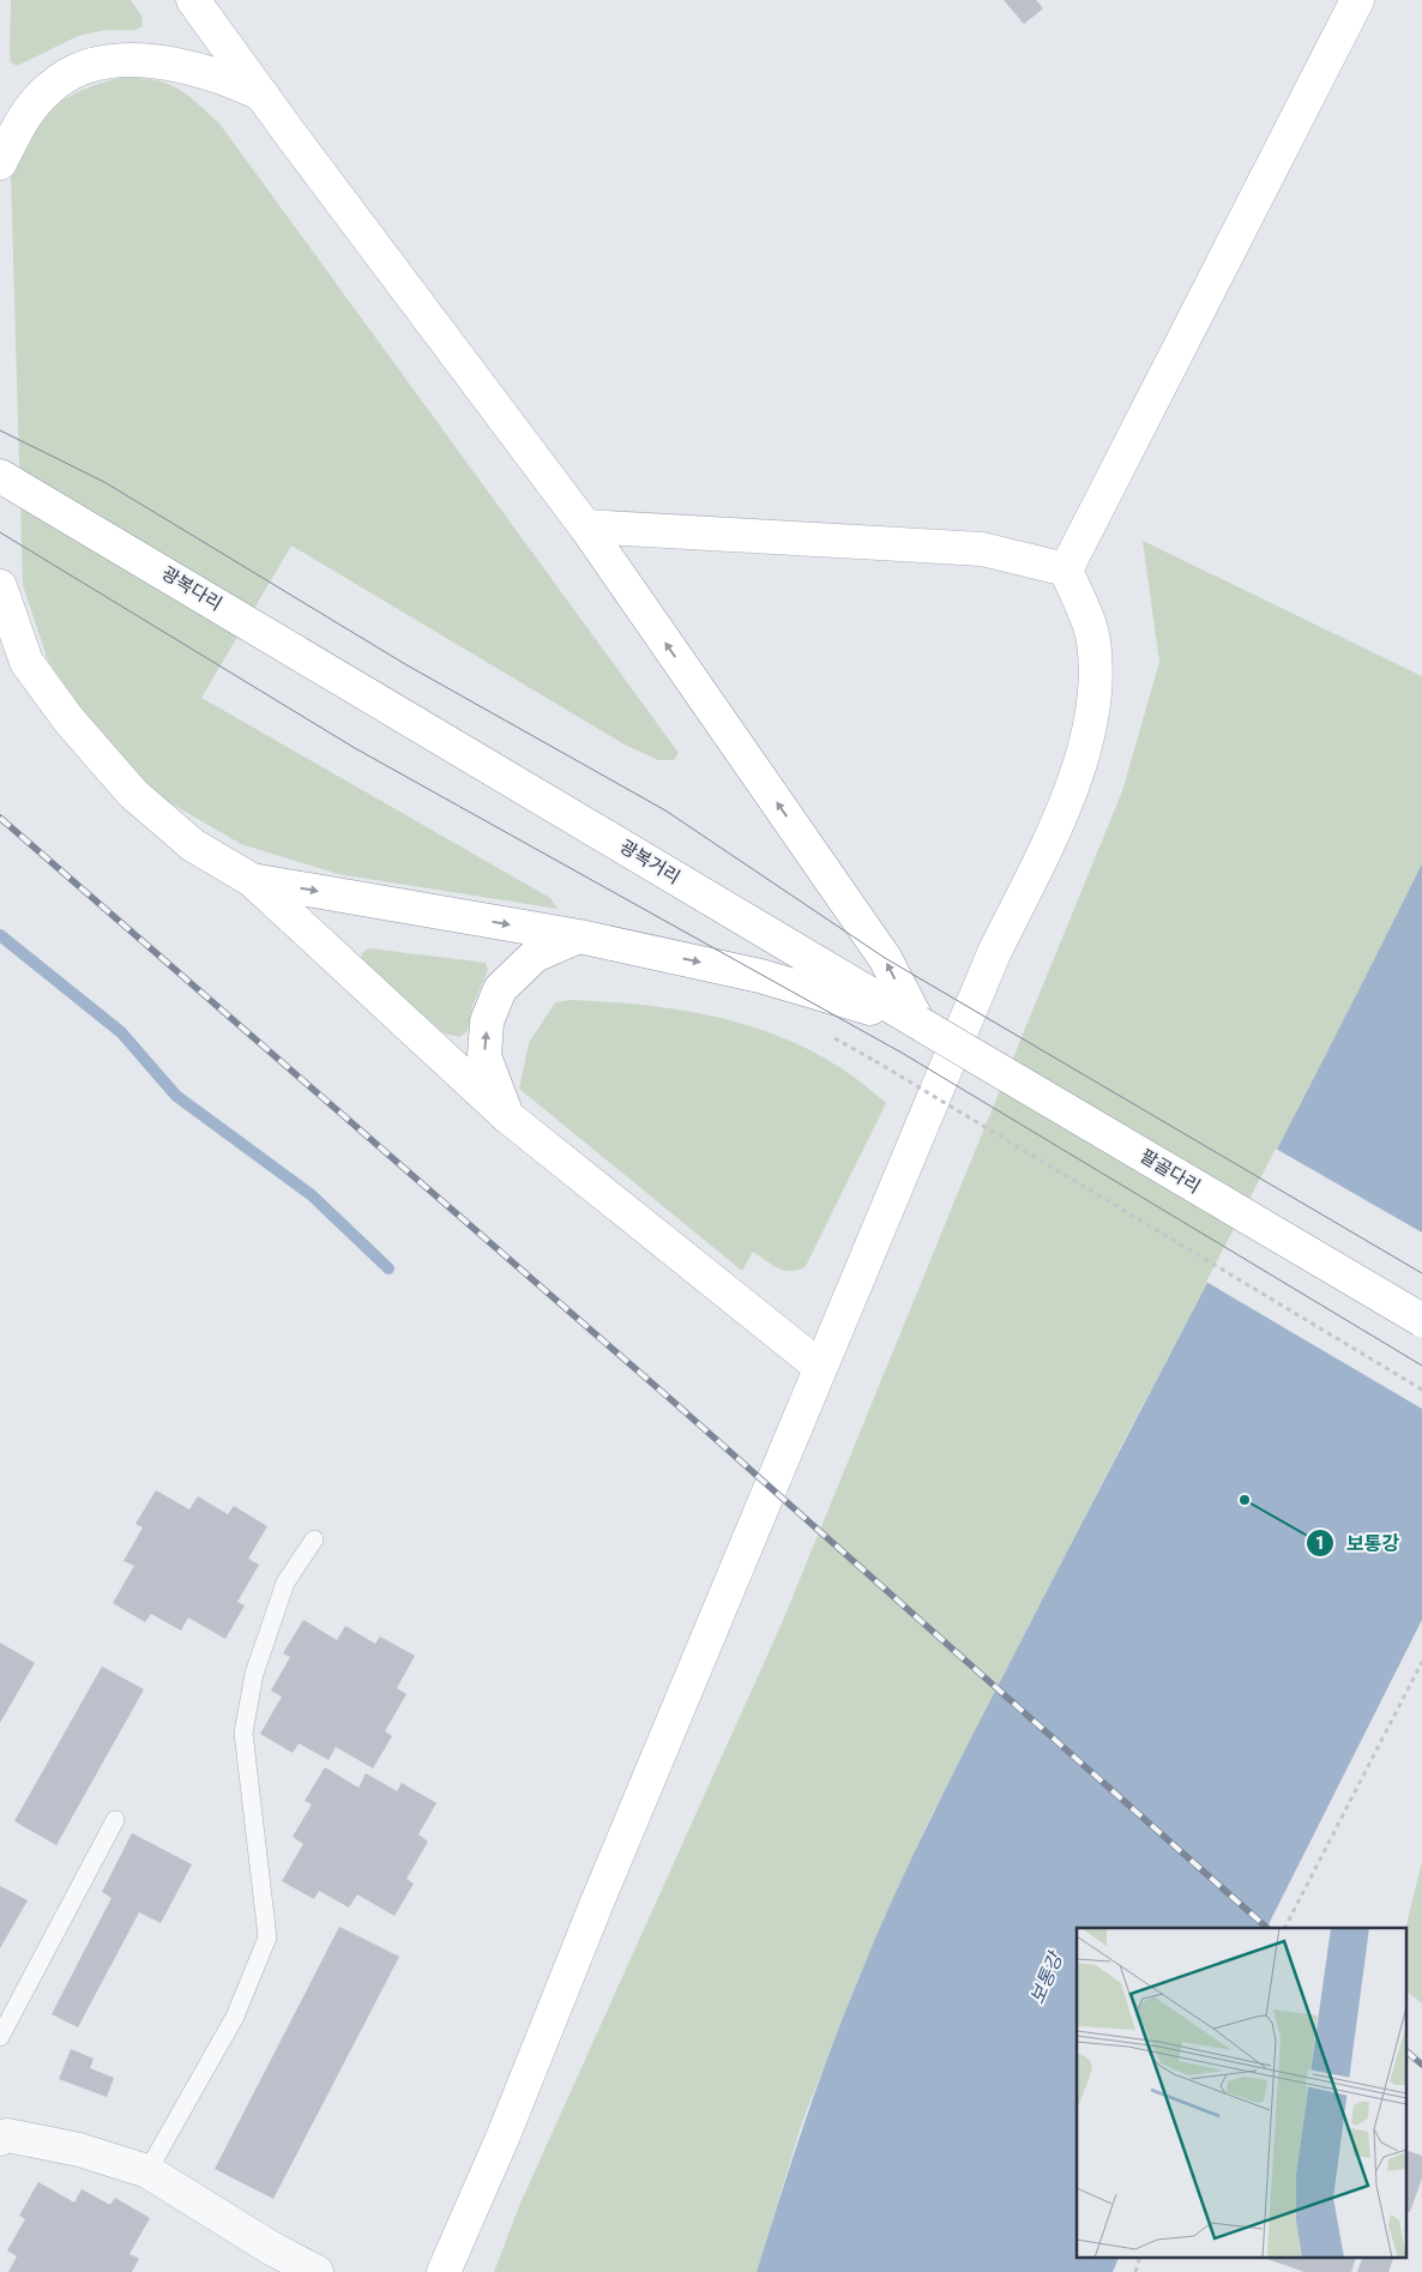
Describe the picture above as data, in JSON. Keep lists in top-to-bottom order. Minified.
{"streets":{"main road":["광복다리","광복거리","팔골다리"]},"crossings":[["광복다리","광복거리"],["광복거리","팔골다리"]],"water":["보통강"],"places":["보통강"]}
